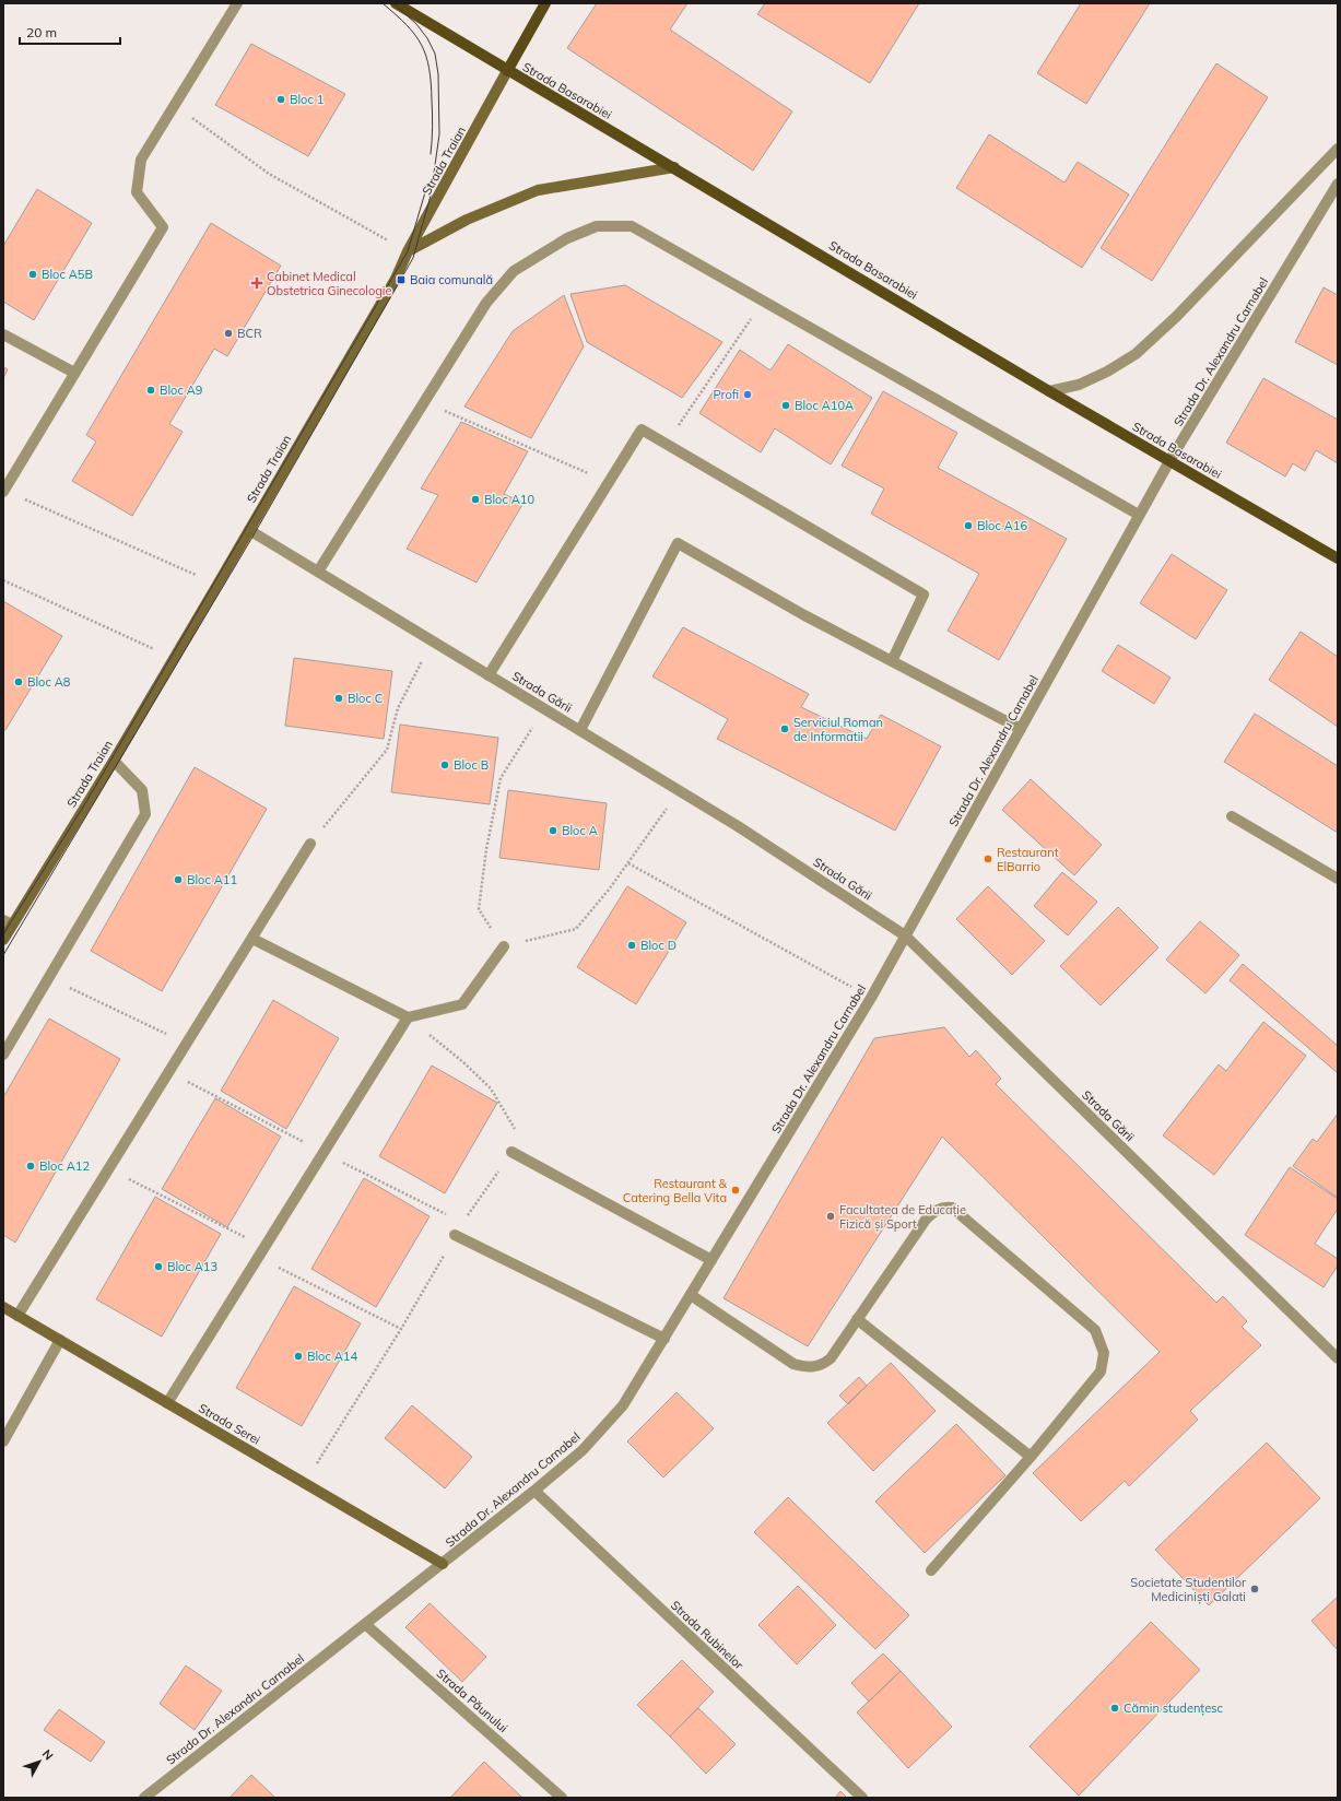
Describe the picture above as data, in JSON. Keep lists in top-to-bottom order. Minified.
{"streets":{"main road":["Strada Basarabiei","Strada Traian","Strada Serei"],"street":["Strada Dr. Alexandru Carnabel","Strada Gării","Strada Rubinelor","Strada Păunului"]},"crossings":[["Strada Basarabiei","Strada Traian"],["Strada Basarabiei","Strada Dr. Alexandru Carnabel"],["Strada Traian","Strada Gării"],["Strada Dr. Alexandru Carnabel","Strada Gării"],["Strada Dr. Alexandru Carnabel","Strada Serei"],["Strada Dr. Alexandru Carnabel","Strada Rubinelor"],["Strada Dr. Alexandru Carnabel","Strada Păunului"]],"places":{"other":["Bloc 1","Bloc A5B","BCR","Bloc A9","Profi","Bloc A10A","Bloc A10","Bloc A16","Bloc A8","Bloc C","Serviciul Roman de Informatii","Bloc B","Bloc A","Restaurant ElBarrio","Bloc A11","Bloc D","Bloc A12","Restaurant & Catering Bella Vita","Facultatea de Educație Fizică și Sport","Bloc A13","Bloc A14","Societate Studentilor Mediciniști Galati","Cămin studențesc"],"transit":["Baia comunală"],"health":["Cabinet Medical Obstetrica Ginecologie"]},"scale_bar":"20 m","north":"top right"}
